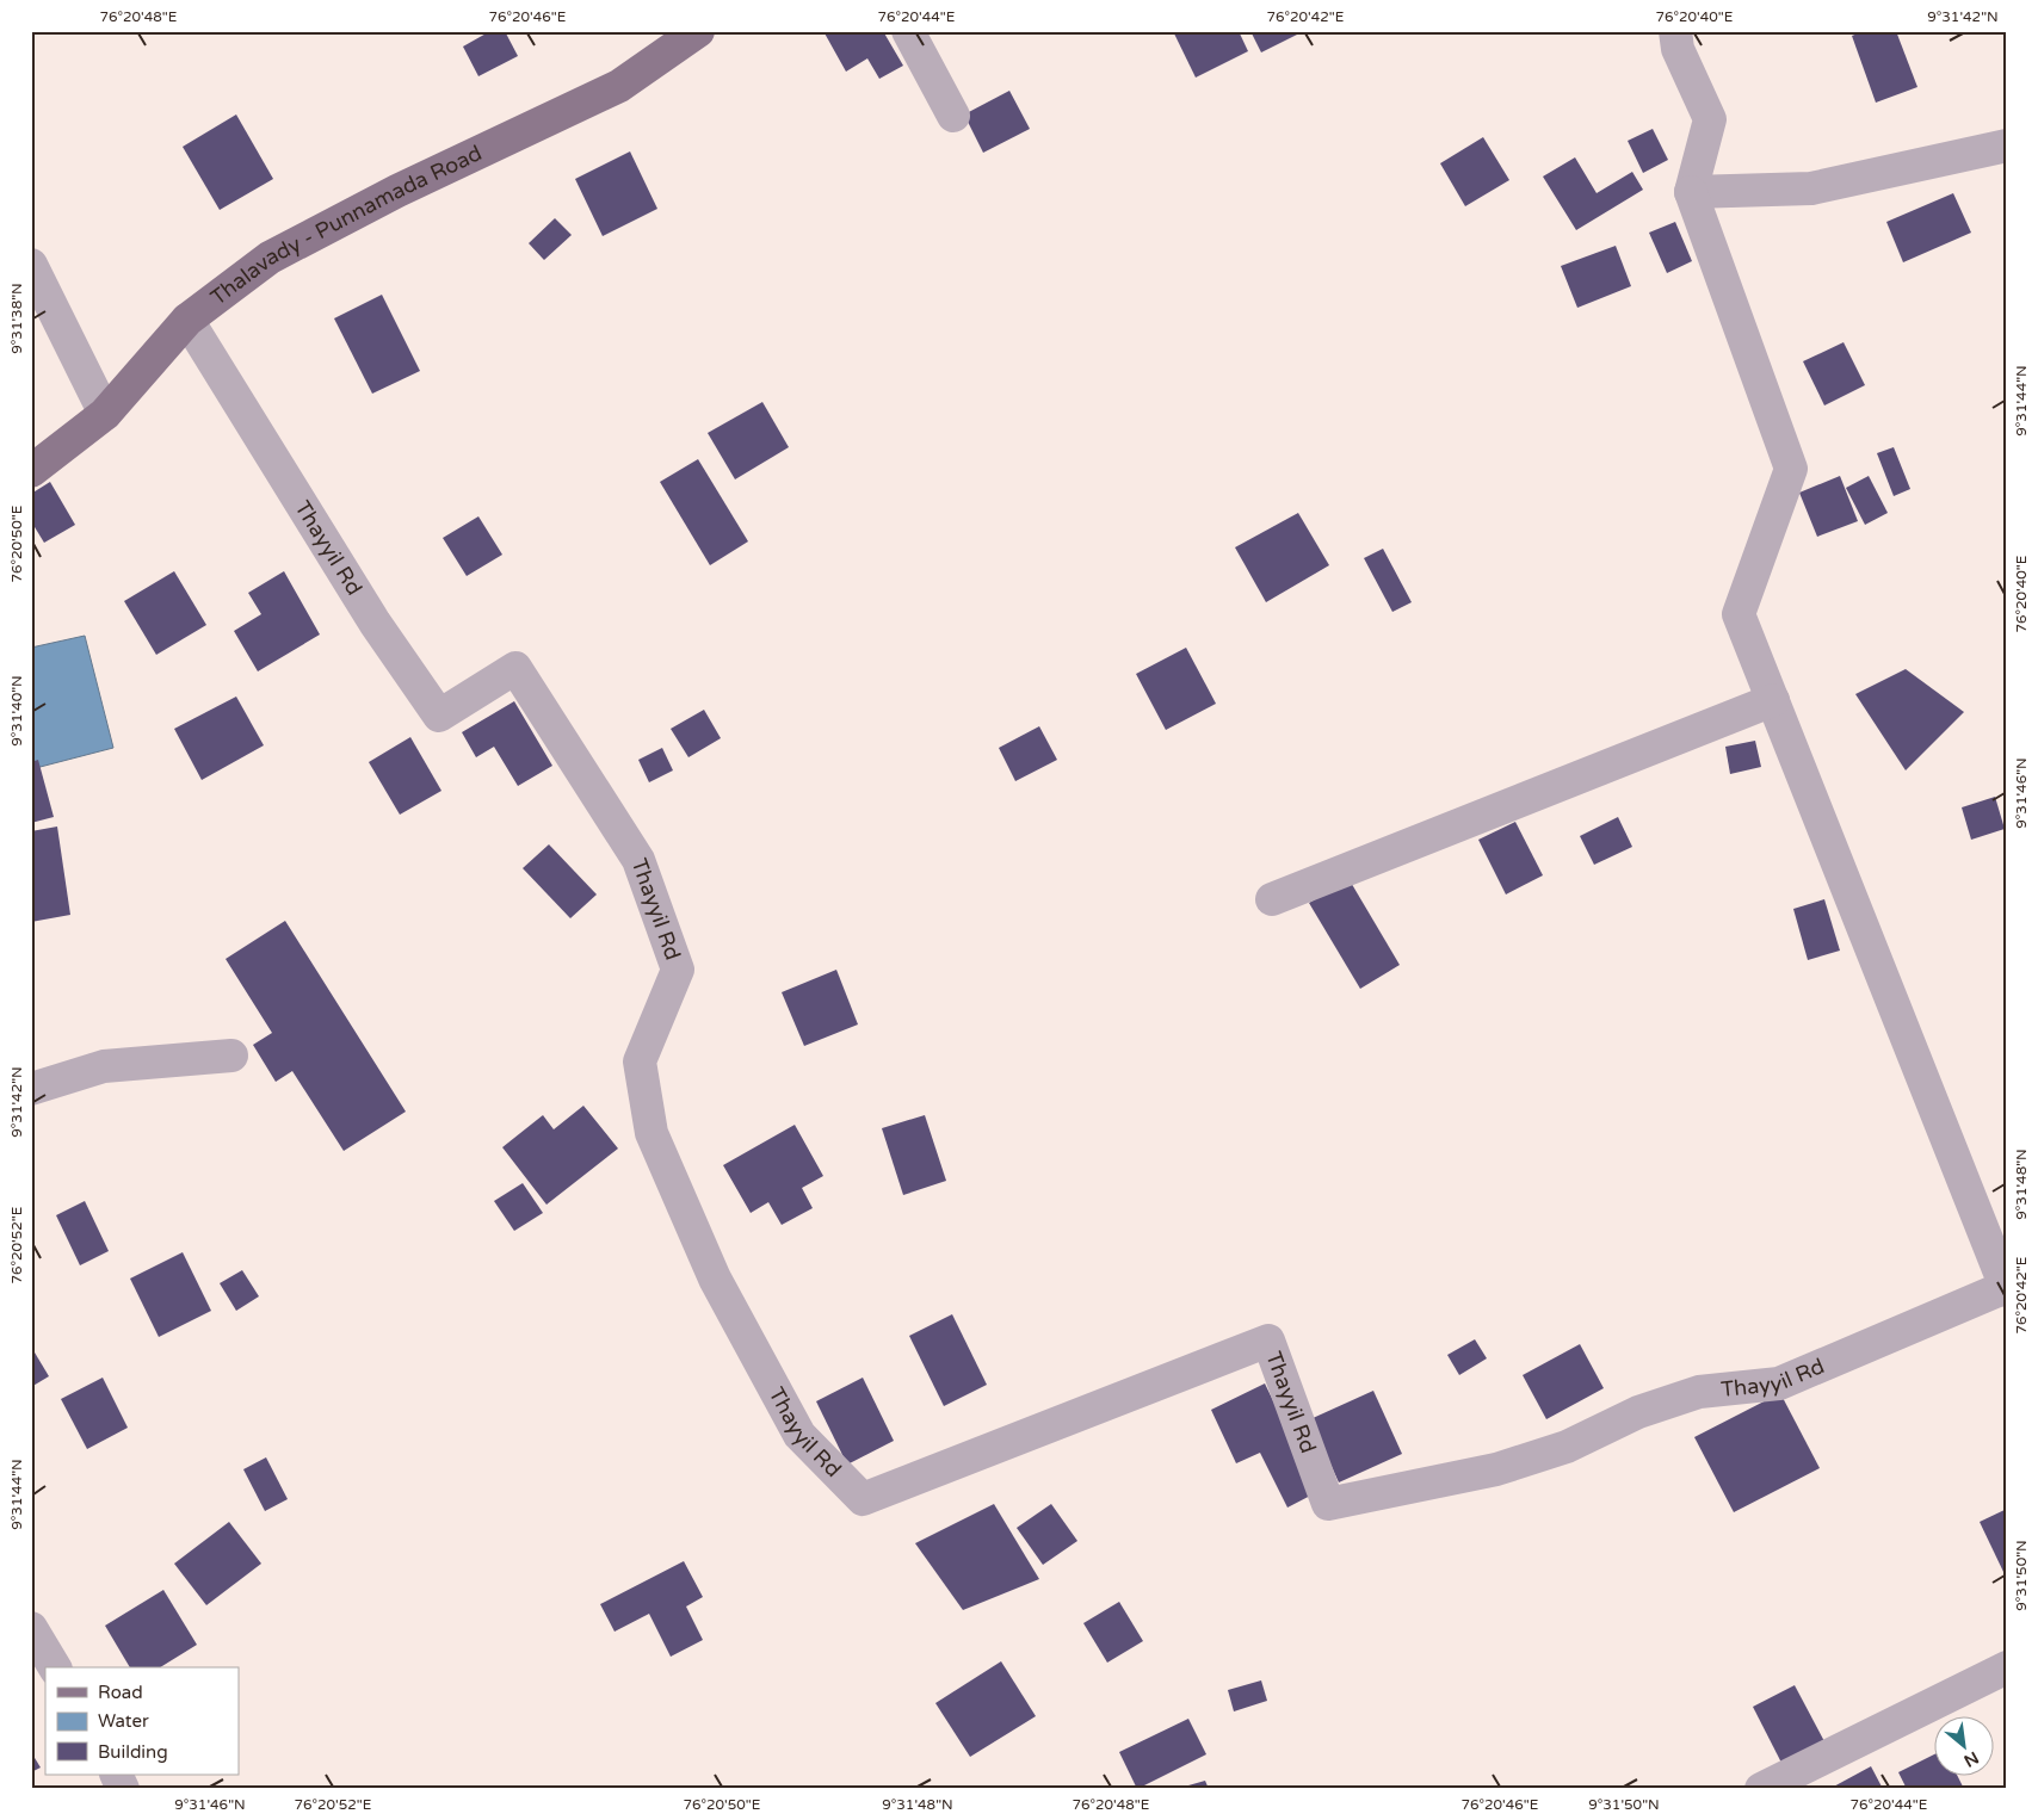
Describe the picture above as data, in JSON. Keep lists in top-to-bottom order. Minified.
{"streets":{"main road":["Thalavady - Punnamada Road"],"street":["Thayyil Rd"]},"crossings":[["Thalavady - Punnamada Road","Thayyil Rd"]],"legend":["Road","Water","Building"],"north":"bottom right","coordinates":["76°20'48\"E","76°20'46\"E","76°20'44\"E","76°20'42\"E","76°20'40\"E","9°31'42\"N","9°31'38\"N","9°31'44\"N","76°20'50\"E","9°31'40\"N","9°31'46\"N","9°31'48\"N","76°20'52\"E","9°31'50\"N"]}
